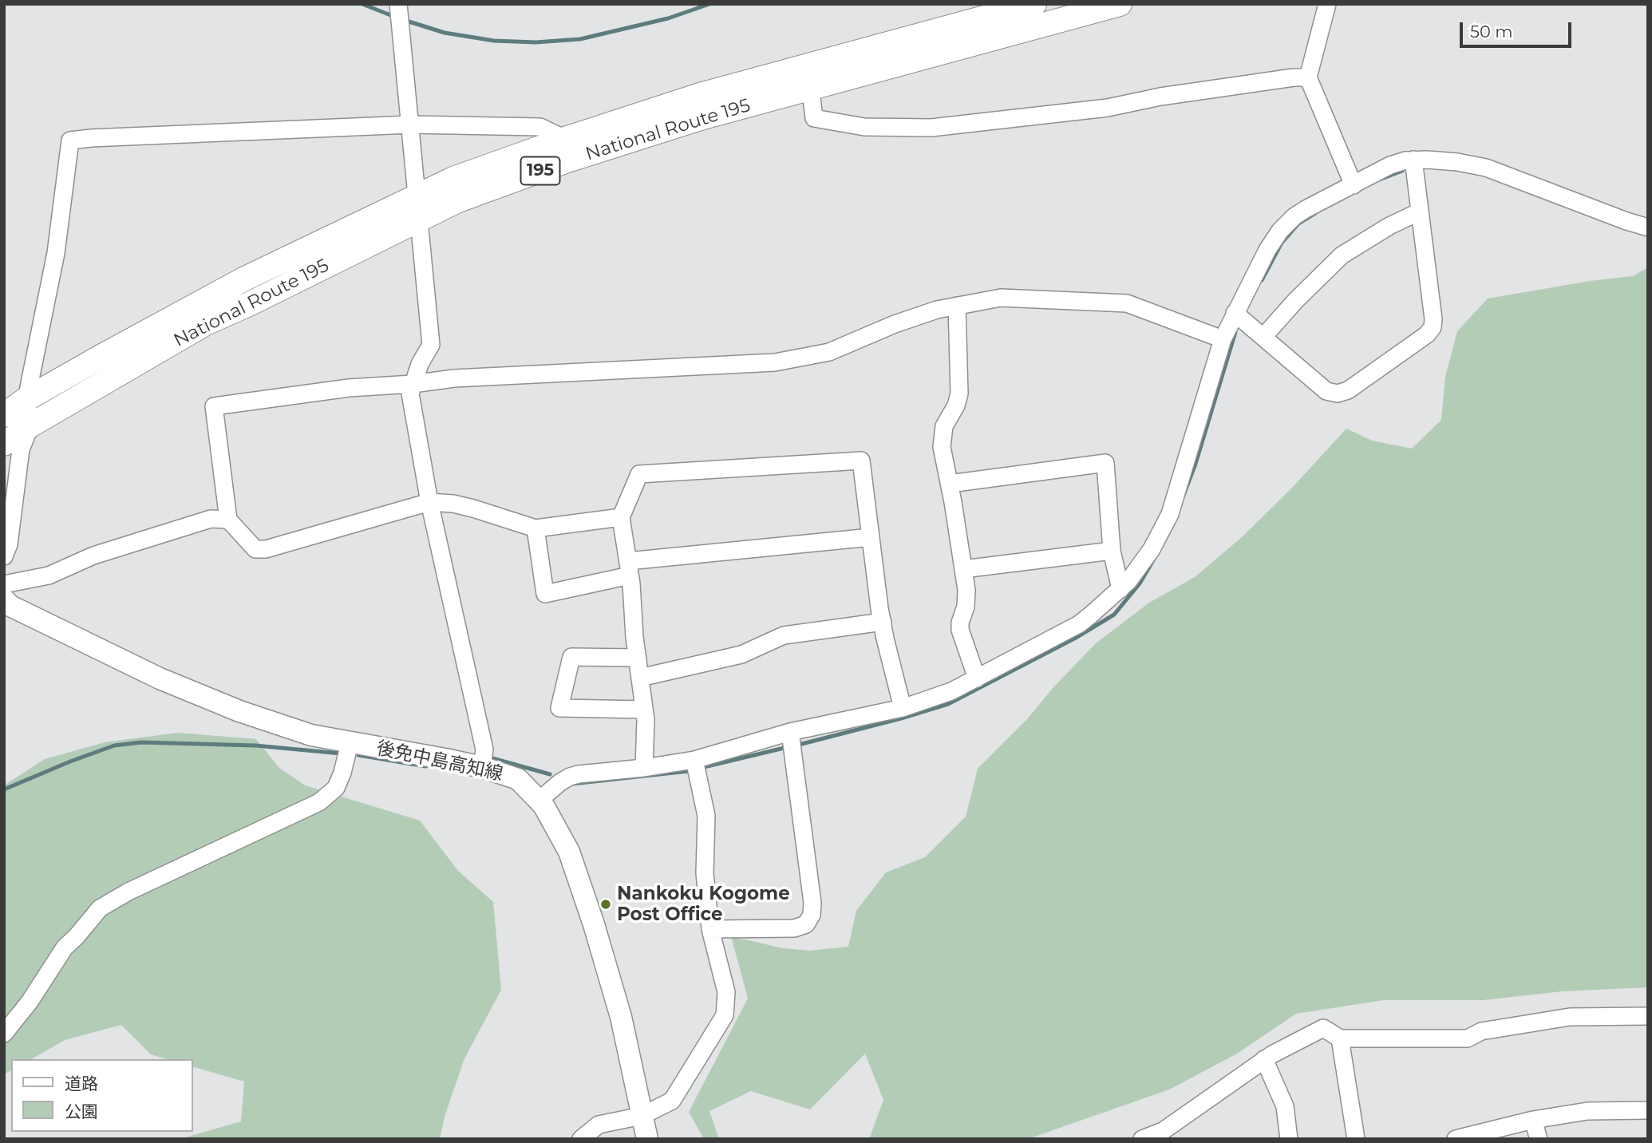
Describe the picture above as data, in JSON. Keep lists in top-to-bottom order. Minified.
{"streets":{"highway":["National Route 195","195"],"main road":["後免中島高知線"]},"places":["Nankoku Kogome Post Office"],"legend":["道路","公園"],"scale_bar":"50 m"}
